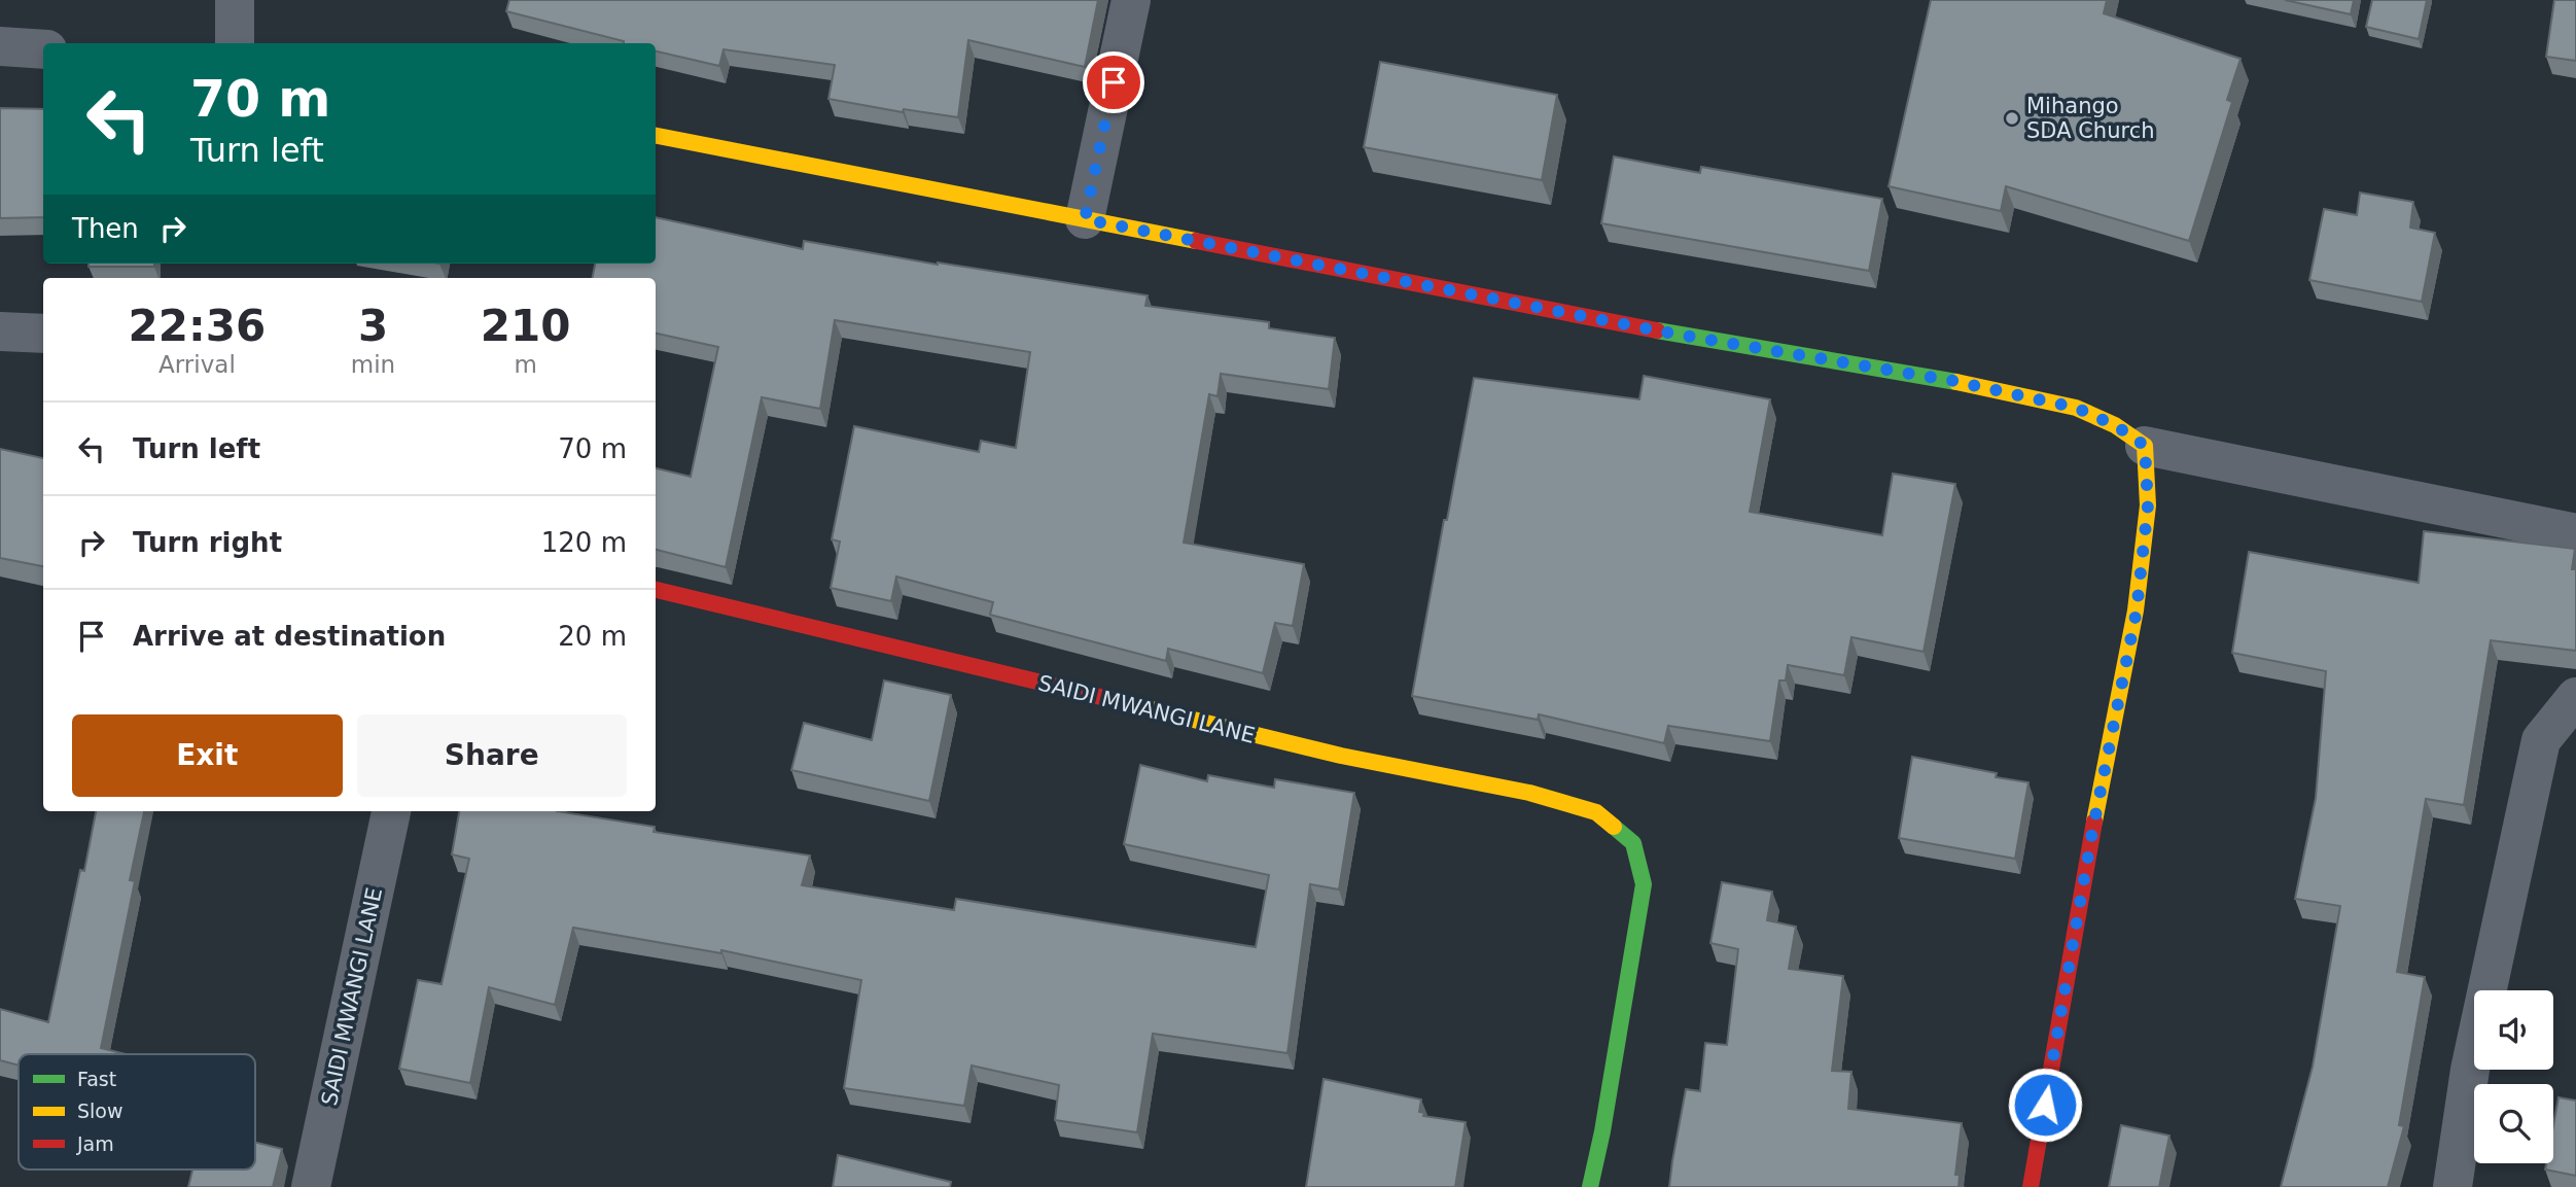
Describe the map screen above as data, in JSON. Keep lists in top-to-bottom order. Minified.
{"streets":{"street":["SAIDI MWANGI LANE"]},"places":["Mihango SDA Church"],"legend":["Fast","Slow","Jam"],"page":{"turn":["70 m","Turn left"],"then":"Then","eta":["22:36","Arrival","3","min","210","m"],"list":[{"name":"Turn left","value":"70 m"},{"name":"Turn right","value":"120 m"},{"name":"Arrive at destination","value":"20 m"}],"buttons":["Exit","Share"]}}
